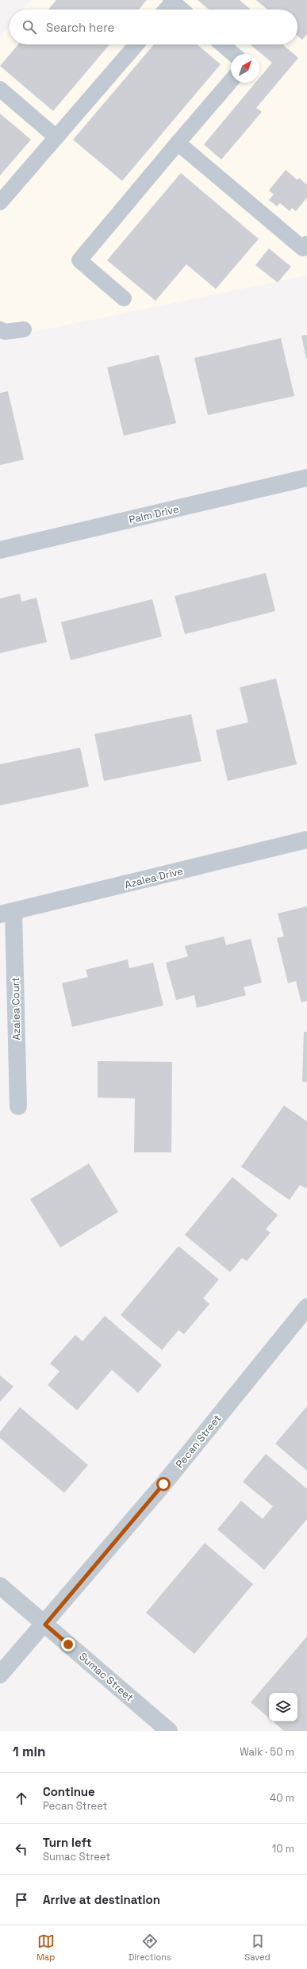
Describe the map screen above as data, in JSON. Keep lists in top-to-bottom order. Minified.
{"streets":{"street":["Palm Drive","Azalea Drive","Azalea Court","Pecan Street","Sumac Street"]},"crossings":[["Azalea Drive","Azalea Court"],["Pecan Street","Sumac Street"]],"north":"top right","page":{"search":"Search here","heading":["1 min","Walk · 50 m"],"list":[["Continue","Pecan Street","40 m"],["Turn left","Sumac Street","10 m"],"Arrive at destination"],"nav":["Map","Directions","Saved"]}}
